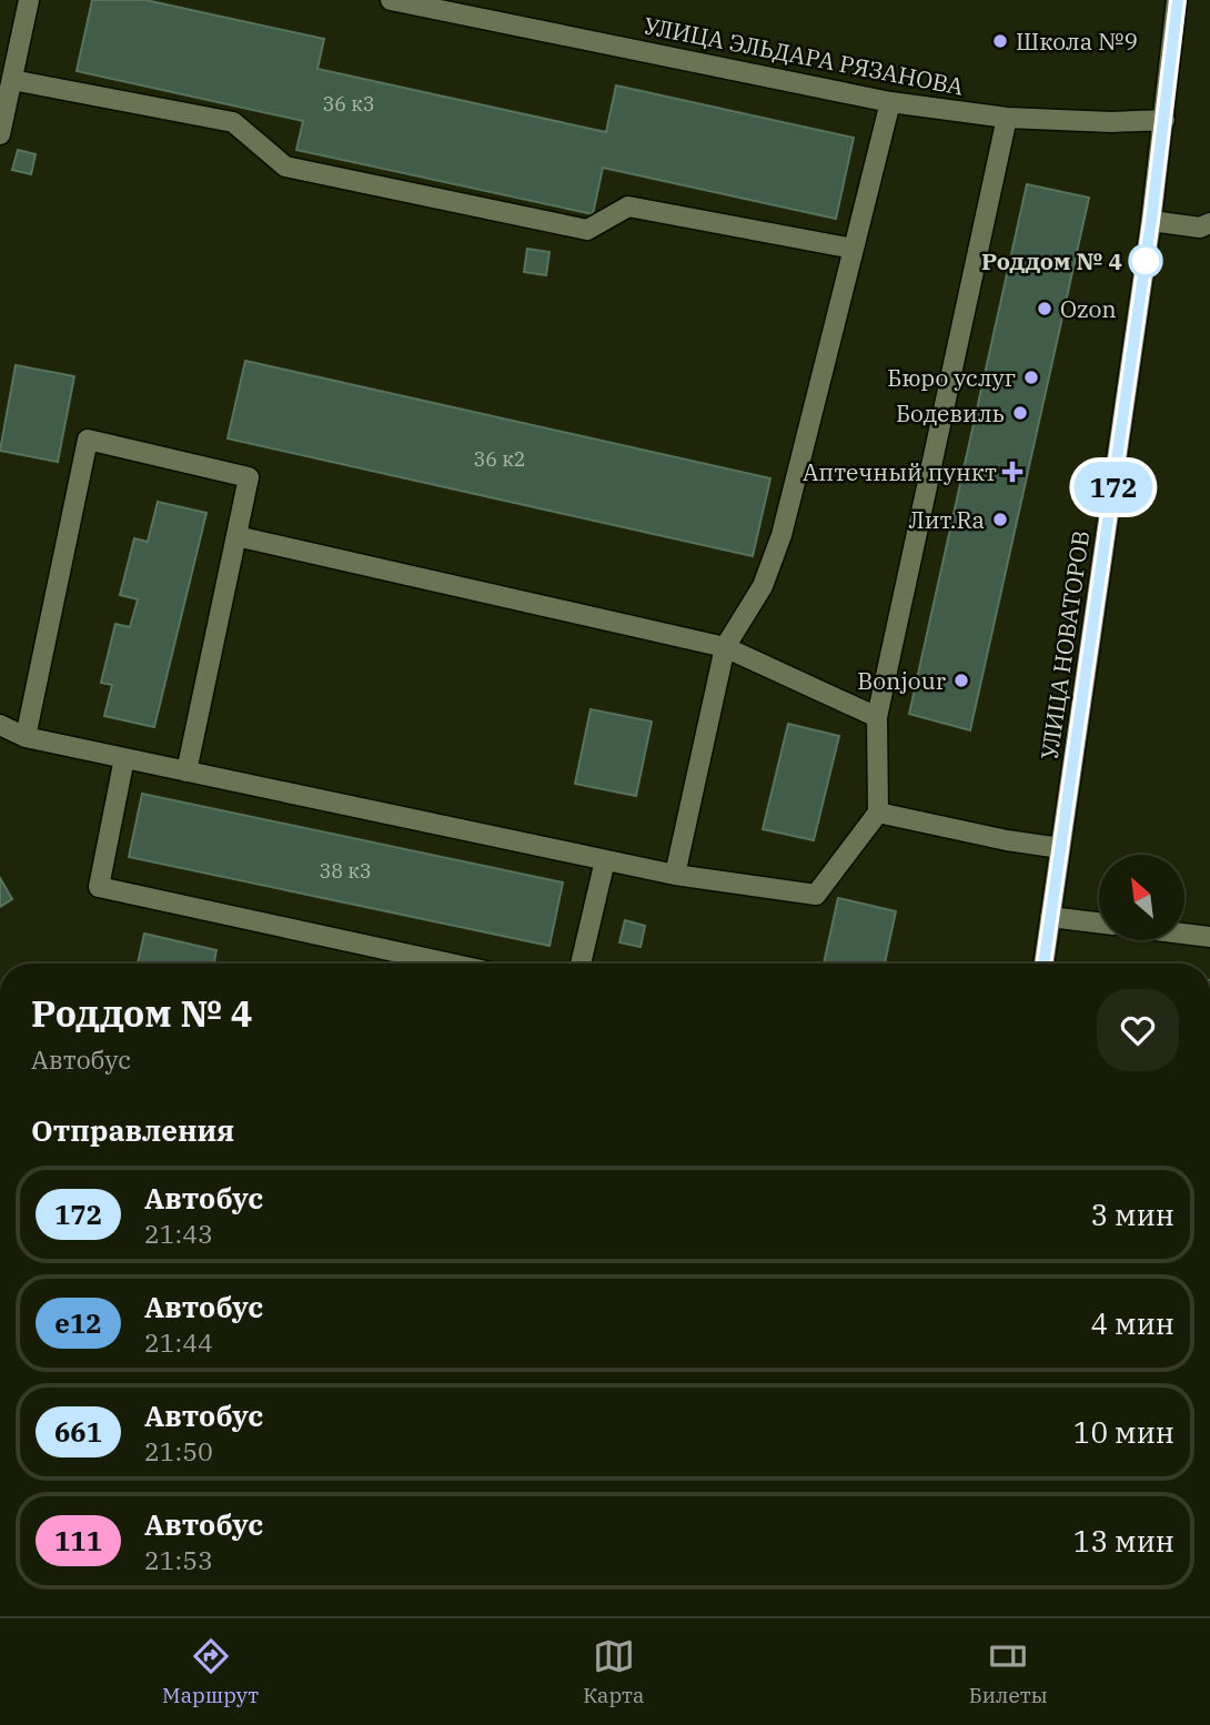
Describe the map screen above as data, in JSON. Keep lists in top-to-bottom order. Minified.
{"streets":{"street":["УЛИЦА ЭЛЬДАРА РЯЗАНОВА","УЛИЦА НОВАТОРОВ"]},"crossings":[["УЛИЦА ЭЛЬДАРА РЯЗАНОВА","УЛИЦА НОВАТОРОВ"]],"places":{"other":["Школа №9","Роддом № 4","Ozon","Бюро услуг","Бодевиль","Лит.Ra","Bonjour"],"health":["Аптечный пункт"]},"lines":["bus line 172"],"house_numbers":["36 к3","36 к2","38 к3"],"north":"top left","page":{"on_map":"172","heading":[["Роддом № 4","Автобус"],"Отправления"],"list":[{"mark":"172","name":"Автобус","note":"21:43","value":"3 мин"},{"mark":"е12","name":"Автобус","note":"21:44","value":"4 мин"},{"mark":"661","name":"Автобус","note":"21:50","value":"10 мин"},{"mark":"111","name":"Автобус","note":"21:53","value":"13 мин"}],"tabs":["Маршрут","Карта","Билеты"]}}
